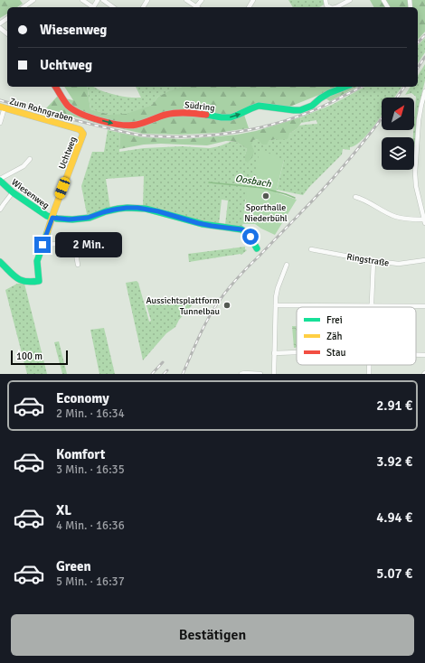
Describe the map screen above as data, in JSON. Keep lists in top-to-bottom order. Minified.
{"streets":{"street":["Südring","Zum Rohngraben","Uchtweg","Wiesenweg","Ringstraße"]},"crossings":[["Zum Rohngraben","Uchtweg"],["Uchtweg","Wiesenweg"]],"one_way":["Südring"],"water":["Oosbach"],"places":["Sporthalle Niederbühl","Aussichtsplattform Tunnelbau"],"legend":["Frei","Zäh","Stau"],"scale_bar":"100 m","north":"top right","page":{"banner":["Wiesenweg","Uchtweg"],"bubble":"2 Min.","scale":"100 m","list":[{"name":"Economy","note":"2 Min. · 16:34","value":"2.91 €"},{"name":"Komfort","note":"3 Min. · 16:35","value":"3.92 €"},{"name":"XL","note":"4 Min. · 16:36","value":"4.94 €"},{"name":"Green","note":"5 Min. · 16:37","value":"5.07 €"}],"buttons":"Bestätigen"}}
